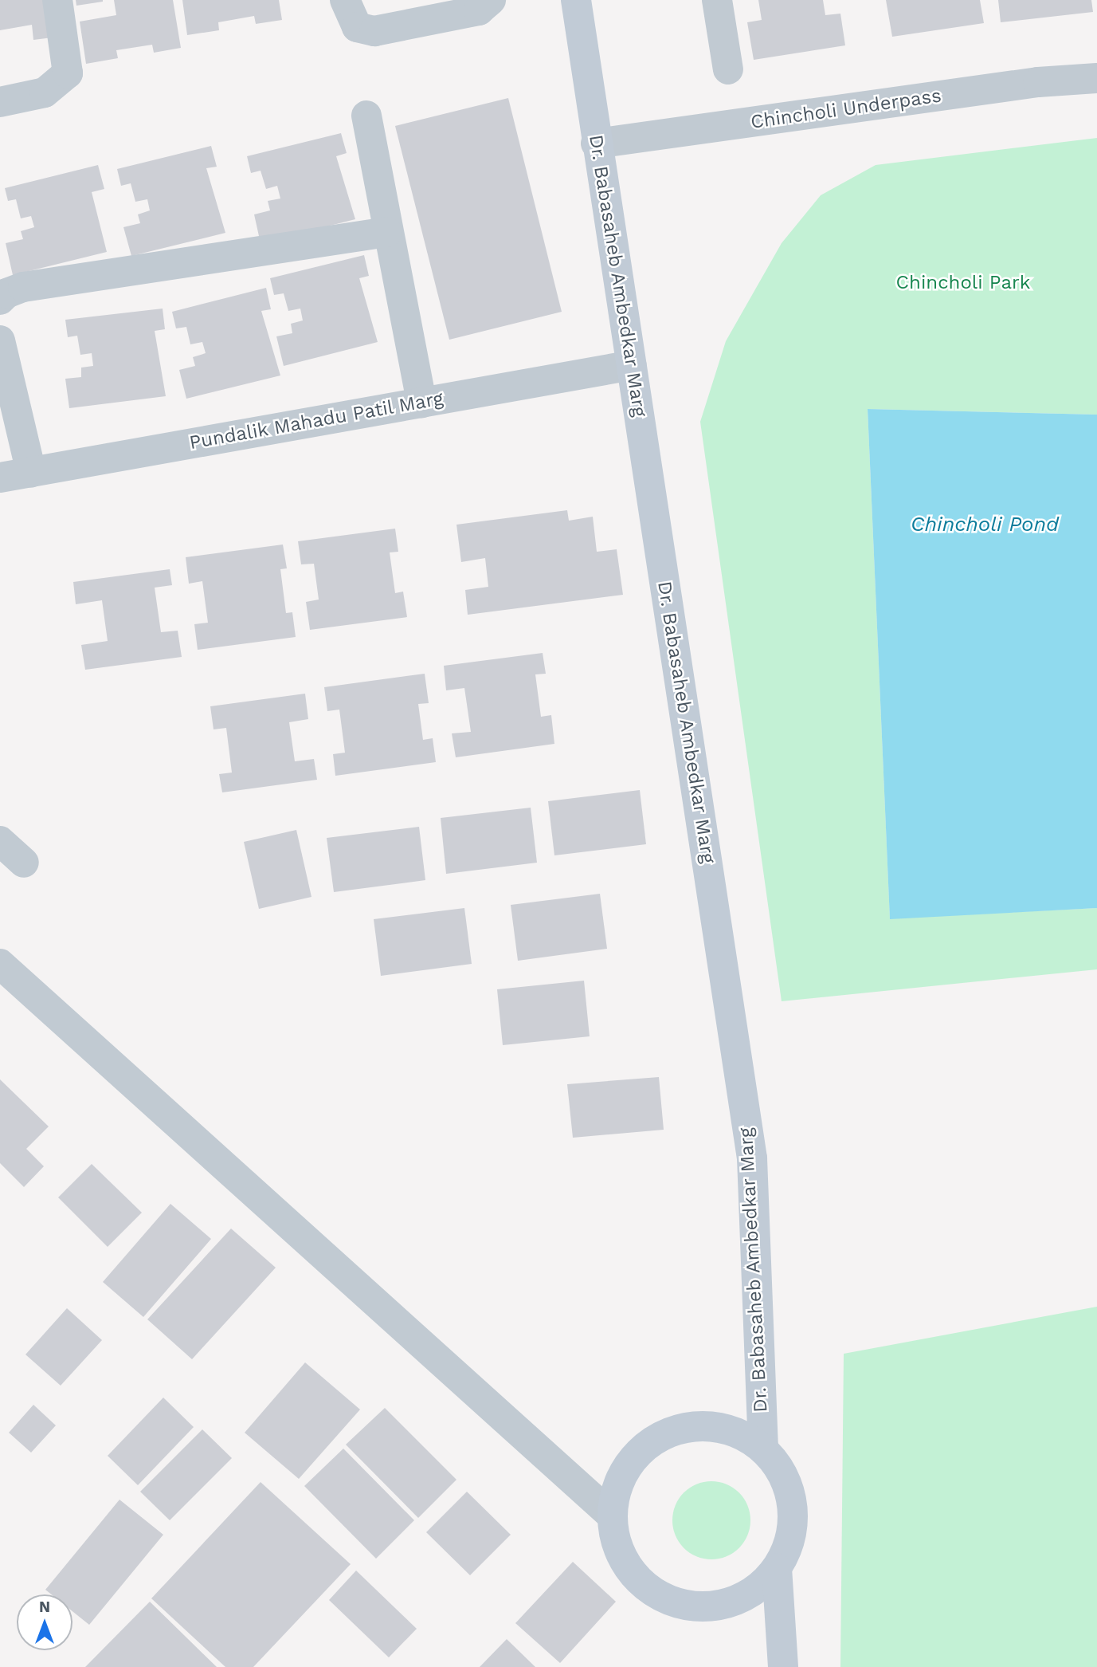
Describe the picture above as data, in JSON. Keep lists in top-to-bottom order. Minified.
{"streets":{"main road":["Dr. Babasaheb Ambedkar Marg"],"street":["Chincholi Underpass","Pundalik Mahadu Patil Marg"]},"crossings":[["Chincholi Underpass","Dr. Babasaheb Ambedkar Marg"],["Dr. Babasaheb Ambedkar Marg","Pundalik Mahadu Patil Marg"]],"water":["Chincholi Pond"],"parks":["Chincholi Park"],"north":"top"}
